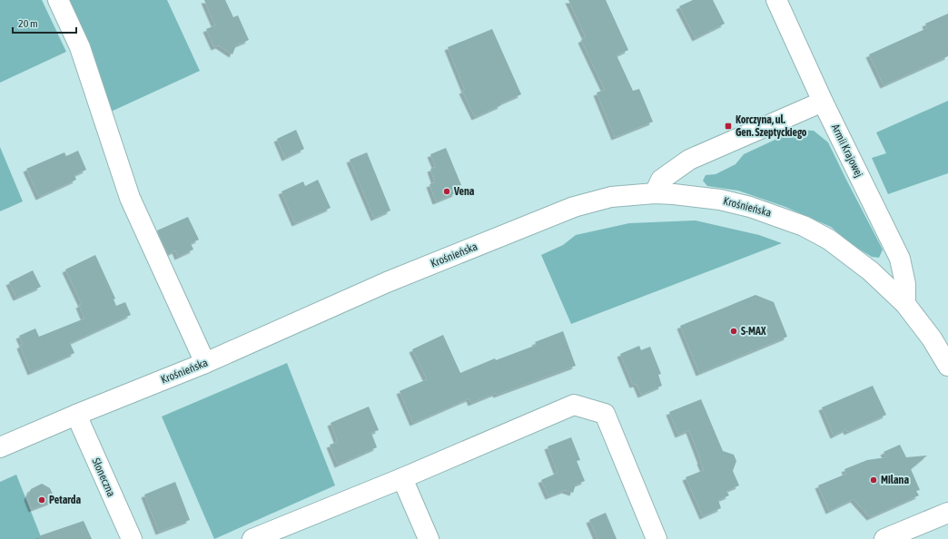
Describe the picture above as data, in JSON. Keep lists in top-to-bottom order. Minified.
{"streets":{"street":["Armii Krajowej","Krośnieńska","Słoneczna"]},"crossings":[["Armii Krajowej","Krośnieńska"],["Krośnieńska","Słoneczna"]],"places":{"transit":["Korczyna, ul. Gen. Szeptyckiego"],"other":["Vena","S-MAX","Milana","Petarda"]},"scale_bar":"20 m"}
